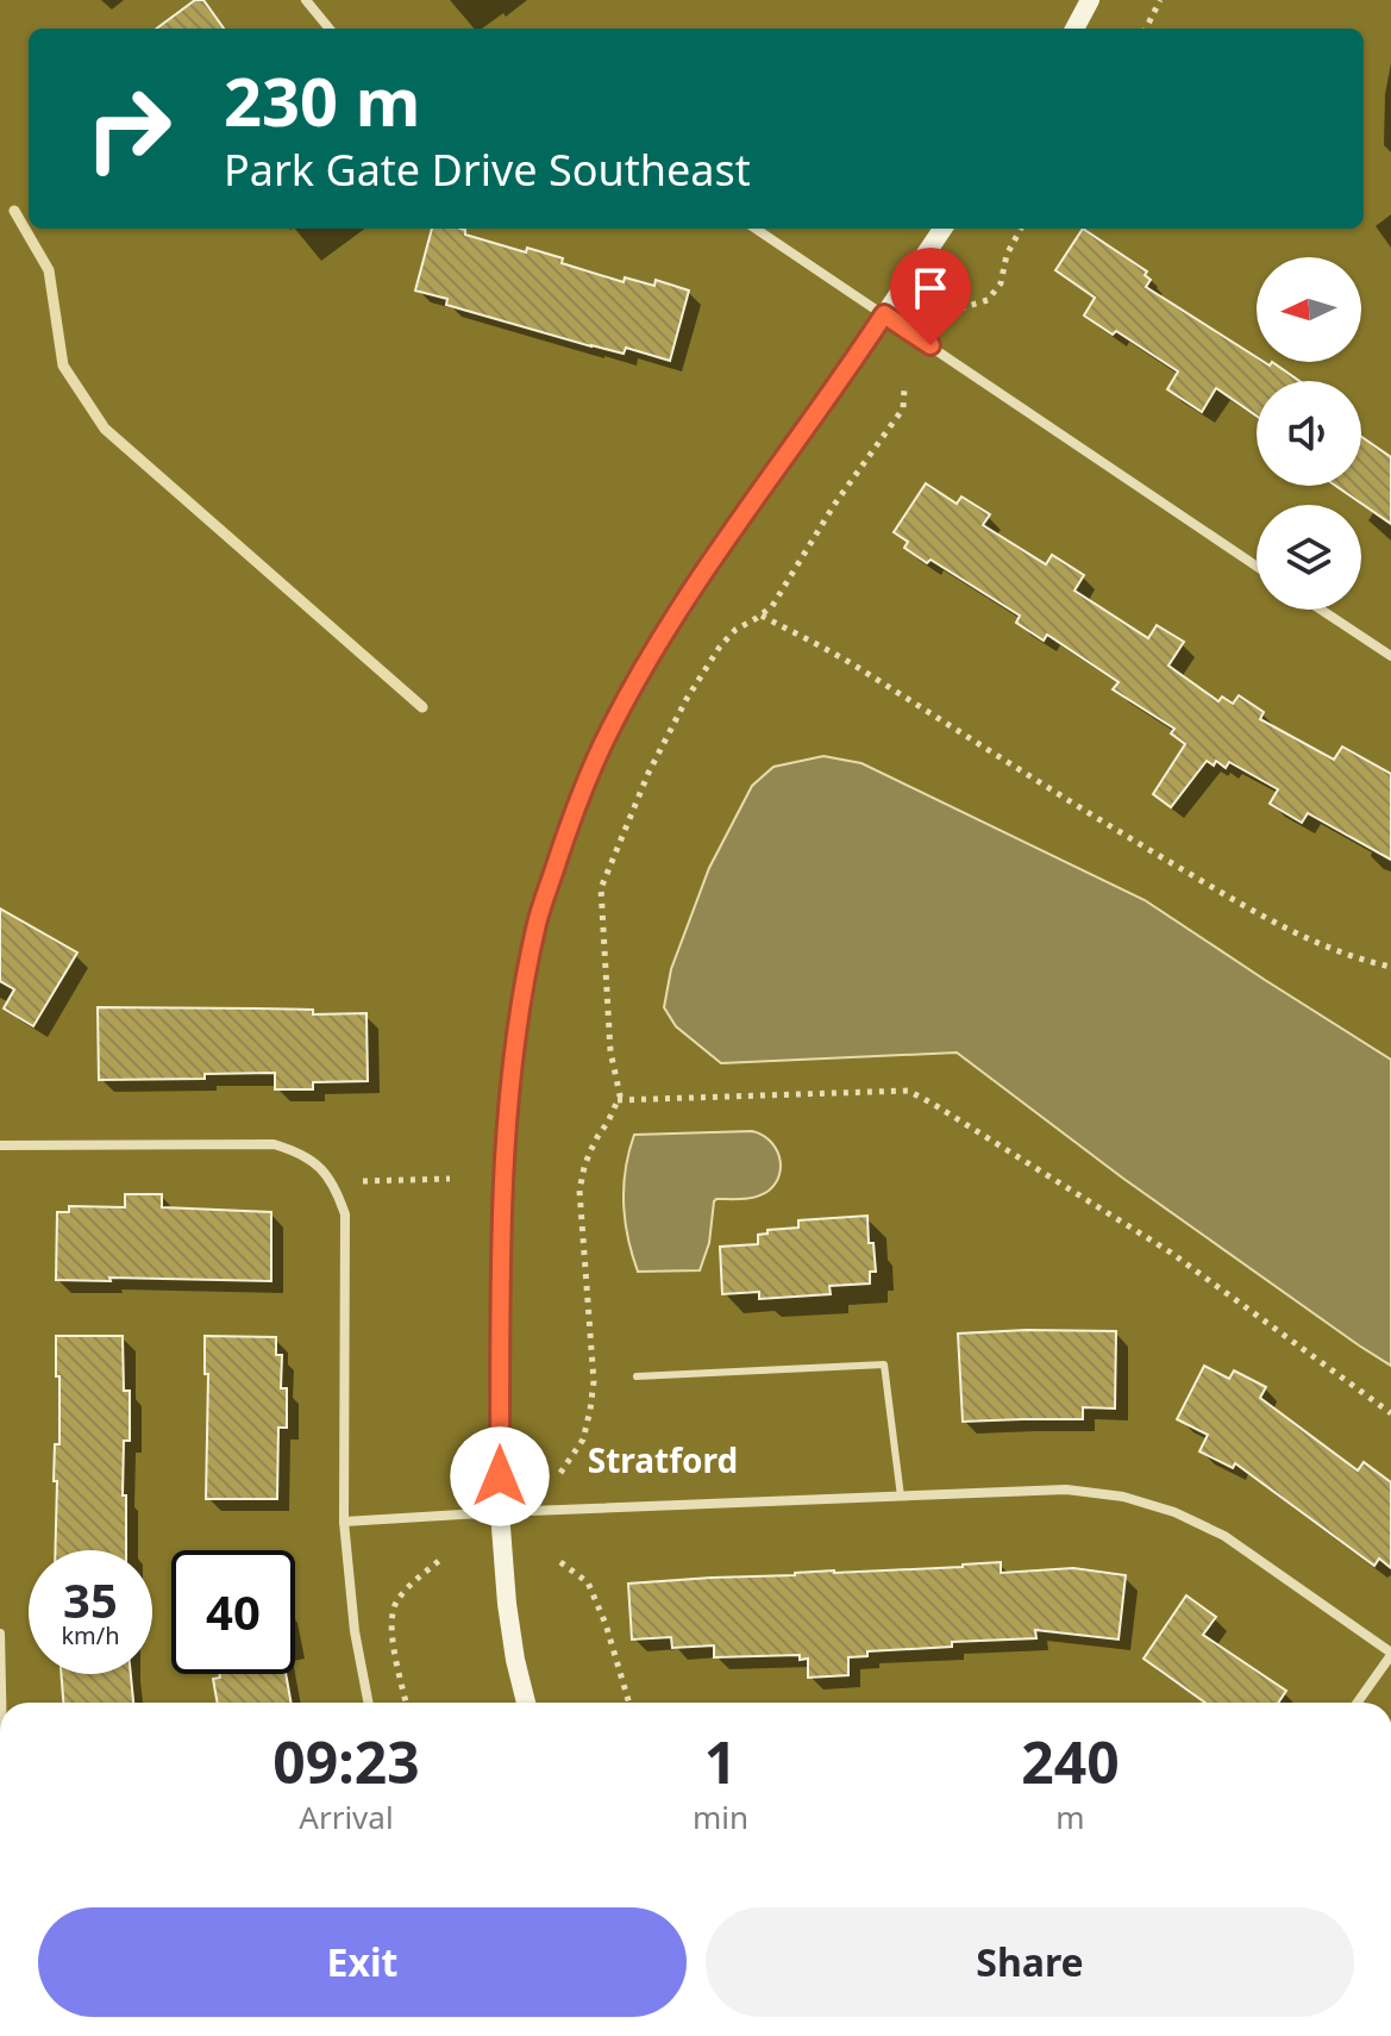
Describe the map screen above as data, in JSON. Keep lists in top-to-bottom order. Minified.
{"districts":["Stratford"],"north":"left","page":{"turn":["230 m","Park Gate Drive Southeast"],"speed":"35 km/h","limit":"40","eta":["09:23","Arrival","1","min","240","m"],"buttons":["Exit","Share"]}}
